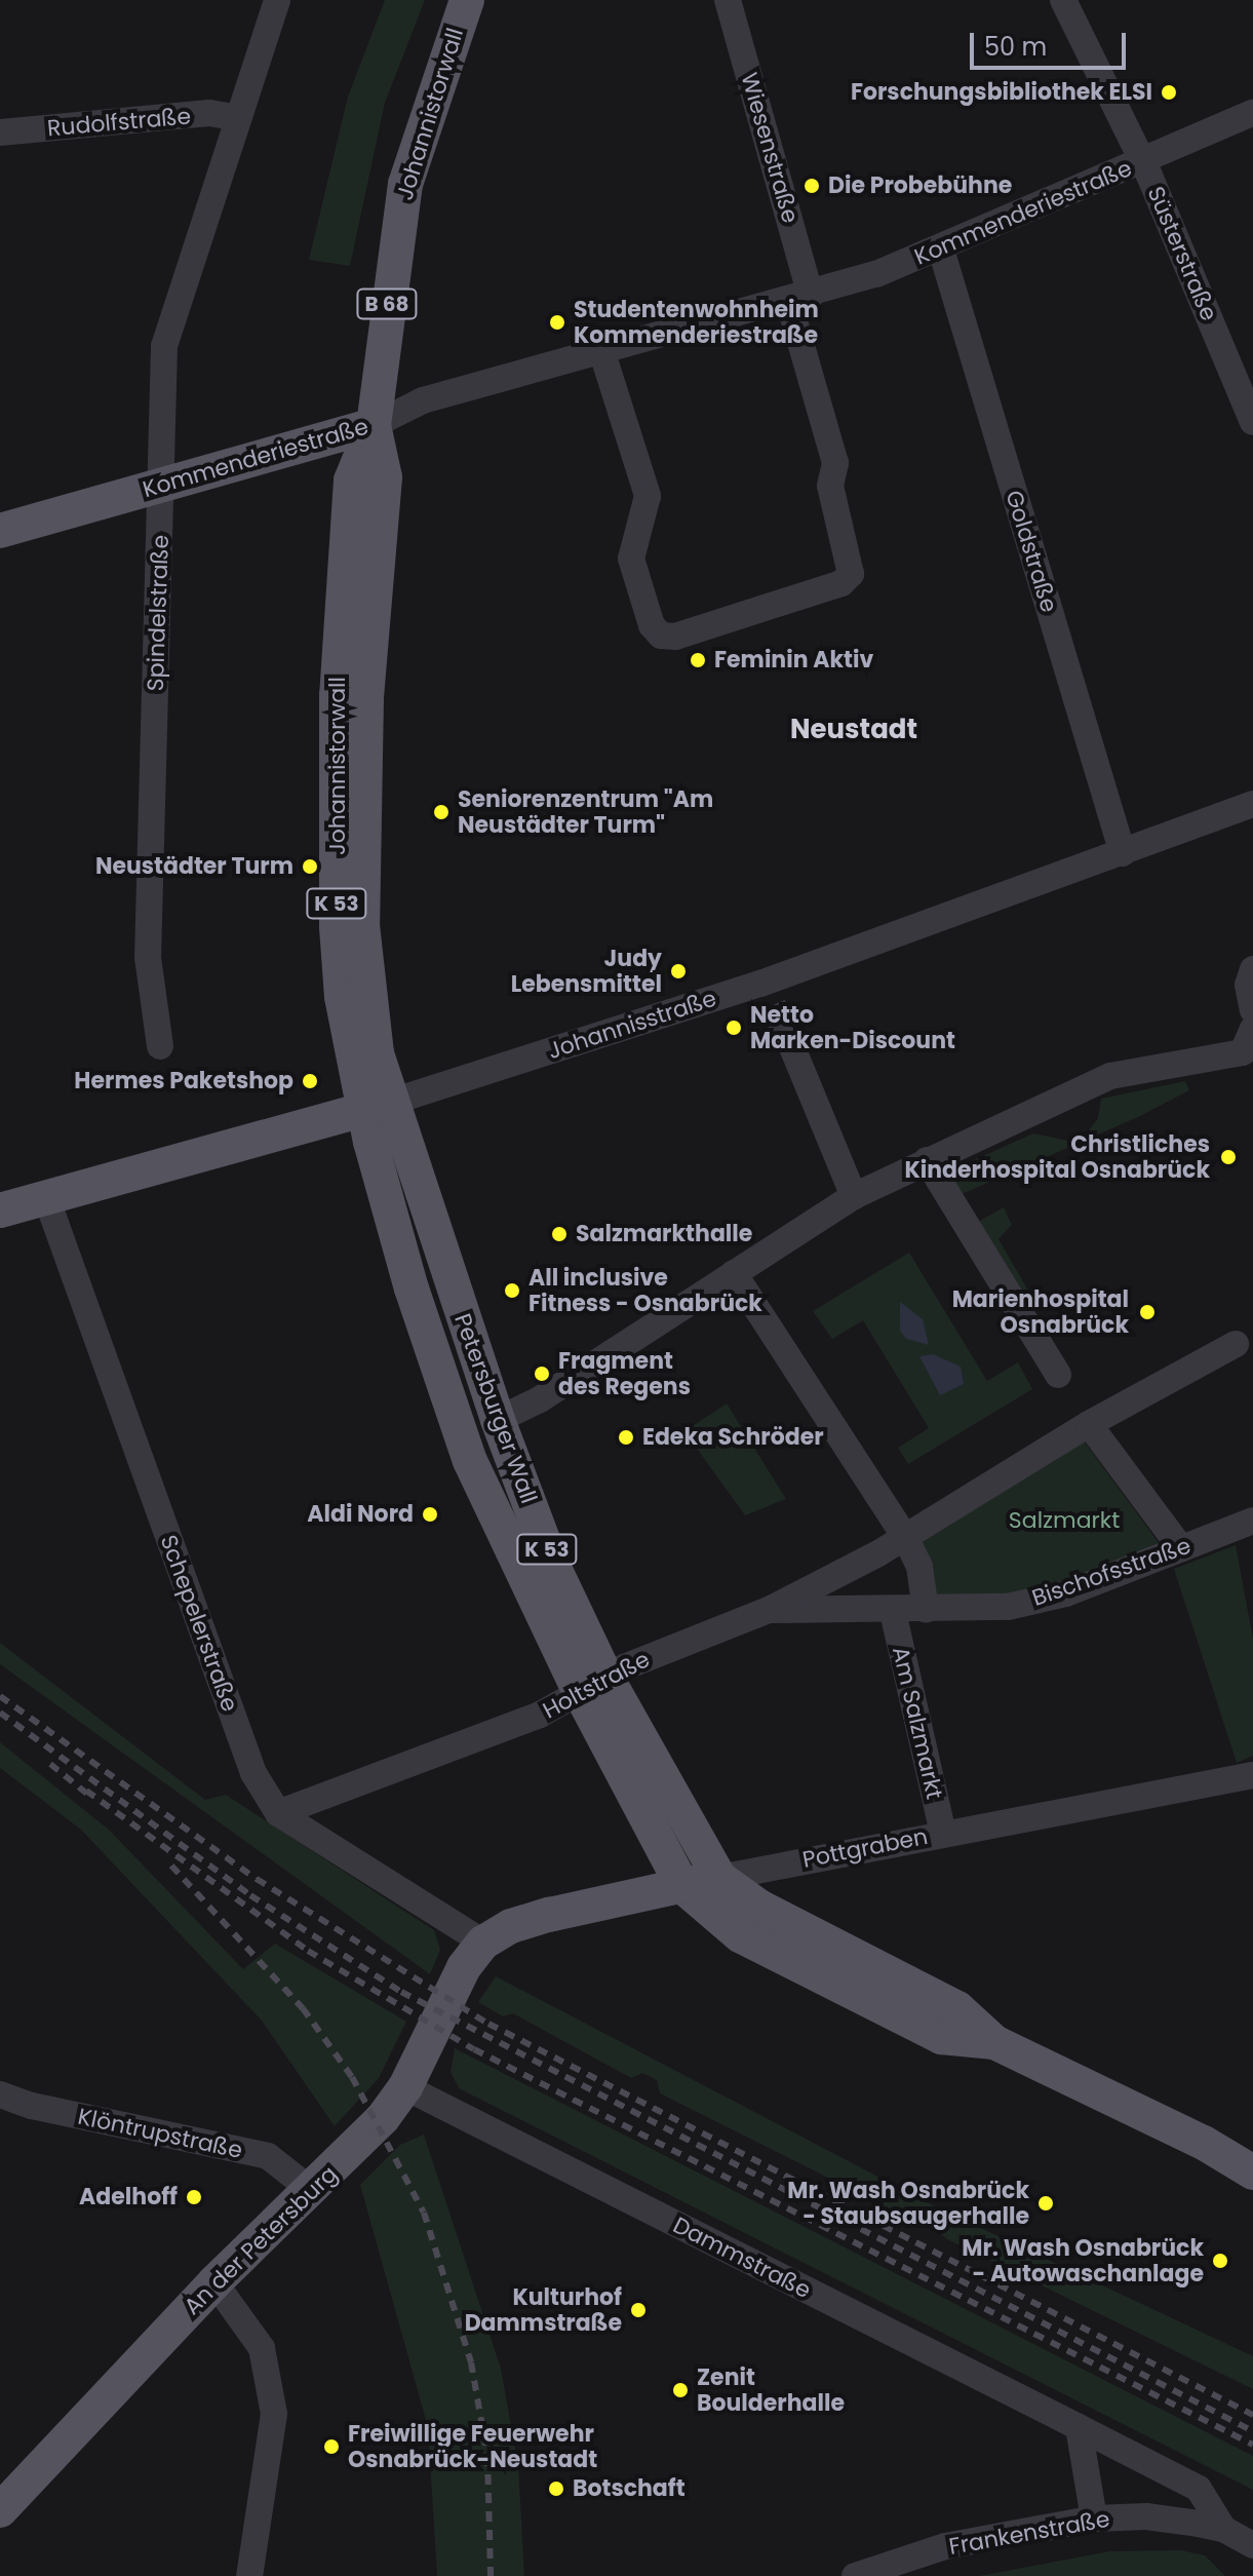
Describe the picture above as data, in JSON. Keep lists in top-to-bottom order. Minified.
{"streets":{"main road":["Johannistorwall","Kommenderiestraße","B 68","K 53","Johannisstraße","Petersburger Wall","Pottgraben","An der Petersburg"],"street":["Rudolfstraße","Wiesenstraße","Süsterstraße","Goldstraße","Spindelstraße","Bischofsstraße","Schepelerstraße","Holtstraße","Am Salzmarkt","Klöntrupstraße","Dammstraße","Frankenstraße"]},"crossings":[["Johannistorwall","Kommenderiestraße"],["Johannistorwall","Johannisstraße"],["Johannistorwall","Petersburger Wall"],["Rudolfstraße","Spindelstraße"],["Wiesenstraße","Kommenderiestraße"],["Kommenderiestraße","Süsterstraße"],["Kommenderiestraße","Goldstraße"],["Kommenderiestraße","Spindelstraße"],["Goldstraße","Johannisstraße"],["Johannisstraße","Petersburger Wall"],["Johannisstraße","Schepelerstraße"],["Petersburger Wall","Holtstraße"],["Petersburger Wall","Pottgraben"],["Bischofsstraße","Holtstraße"],["Bischofsstraße","Am Salzmarkt"],["Schepelerstraße","Holtstraße"],["Schepelerstraße","Pottgraben"],["Schepelerstraße","An der Petersburg"],["Am Salzmarkt","Pottgraben"],["Pottgraben","An der Petersburg"],["Klöntrupstraße","An der Petersburg"],["An der Petersburg","Dammstraße"],["Dammstraße","Frankenstraße"]],"districts":["Neustadt"],"parks":["Salzmarkt"],"places":["Forschungsbibliothek ELSI","Die Probebühne","Studentenwohnheim Kommenderiestraße","Feminin Aktiv","Seniorenzentrum \"Am Neustädter Turm\"","Neustädter Turm","Judy Lebensmittel","Netto Marken-Discount","Hermes Paketshop","Christliches Kinderhospital Osnabrück","Salzmarkthalle","All inclusive Fitness - Osnabrück","Marienhospital Osnabrück","Fragment des Regens","Edeka Schröder","Aldi Nord","Adelhoff","Mr. Wash Osnabrück - Staubsaugerhalle","Mr. Wash Osnabrück - Autowaschanlage","Kulturhof Dammstraße","Zenit Boulderhalle","Freiwillige Feuerwehr Osnabrück-Neustadt","Botschaft"],"scale_bar":"50 m"}
